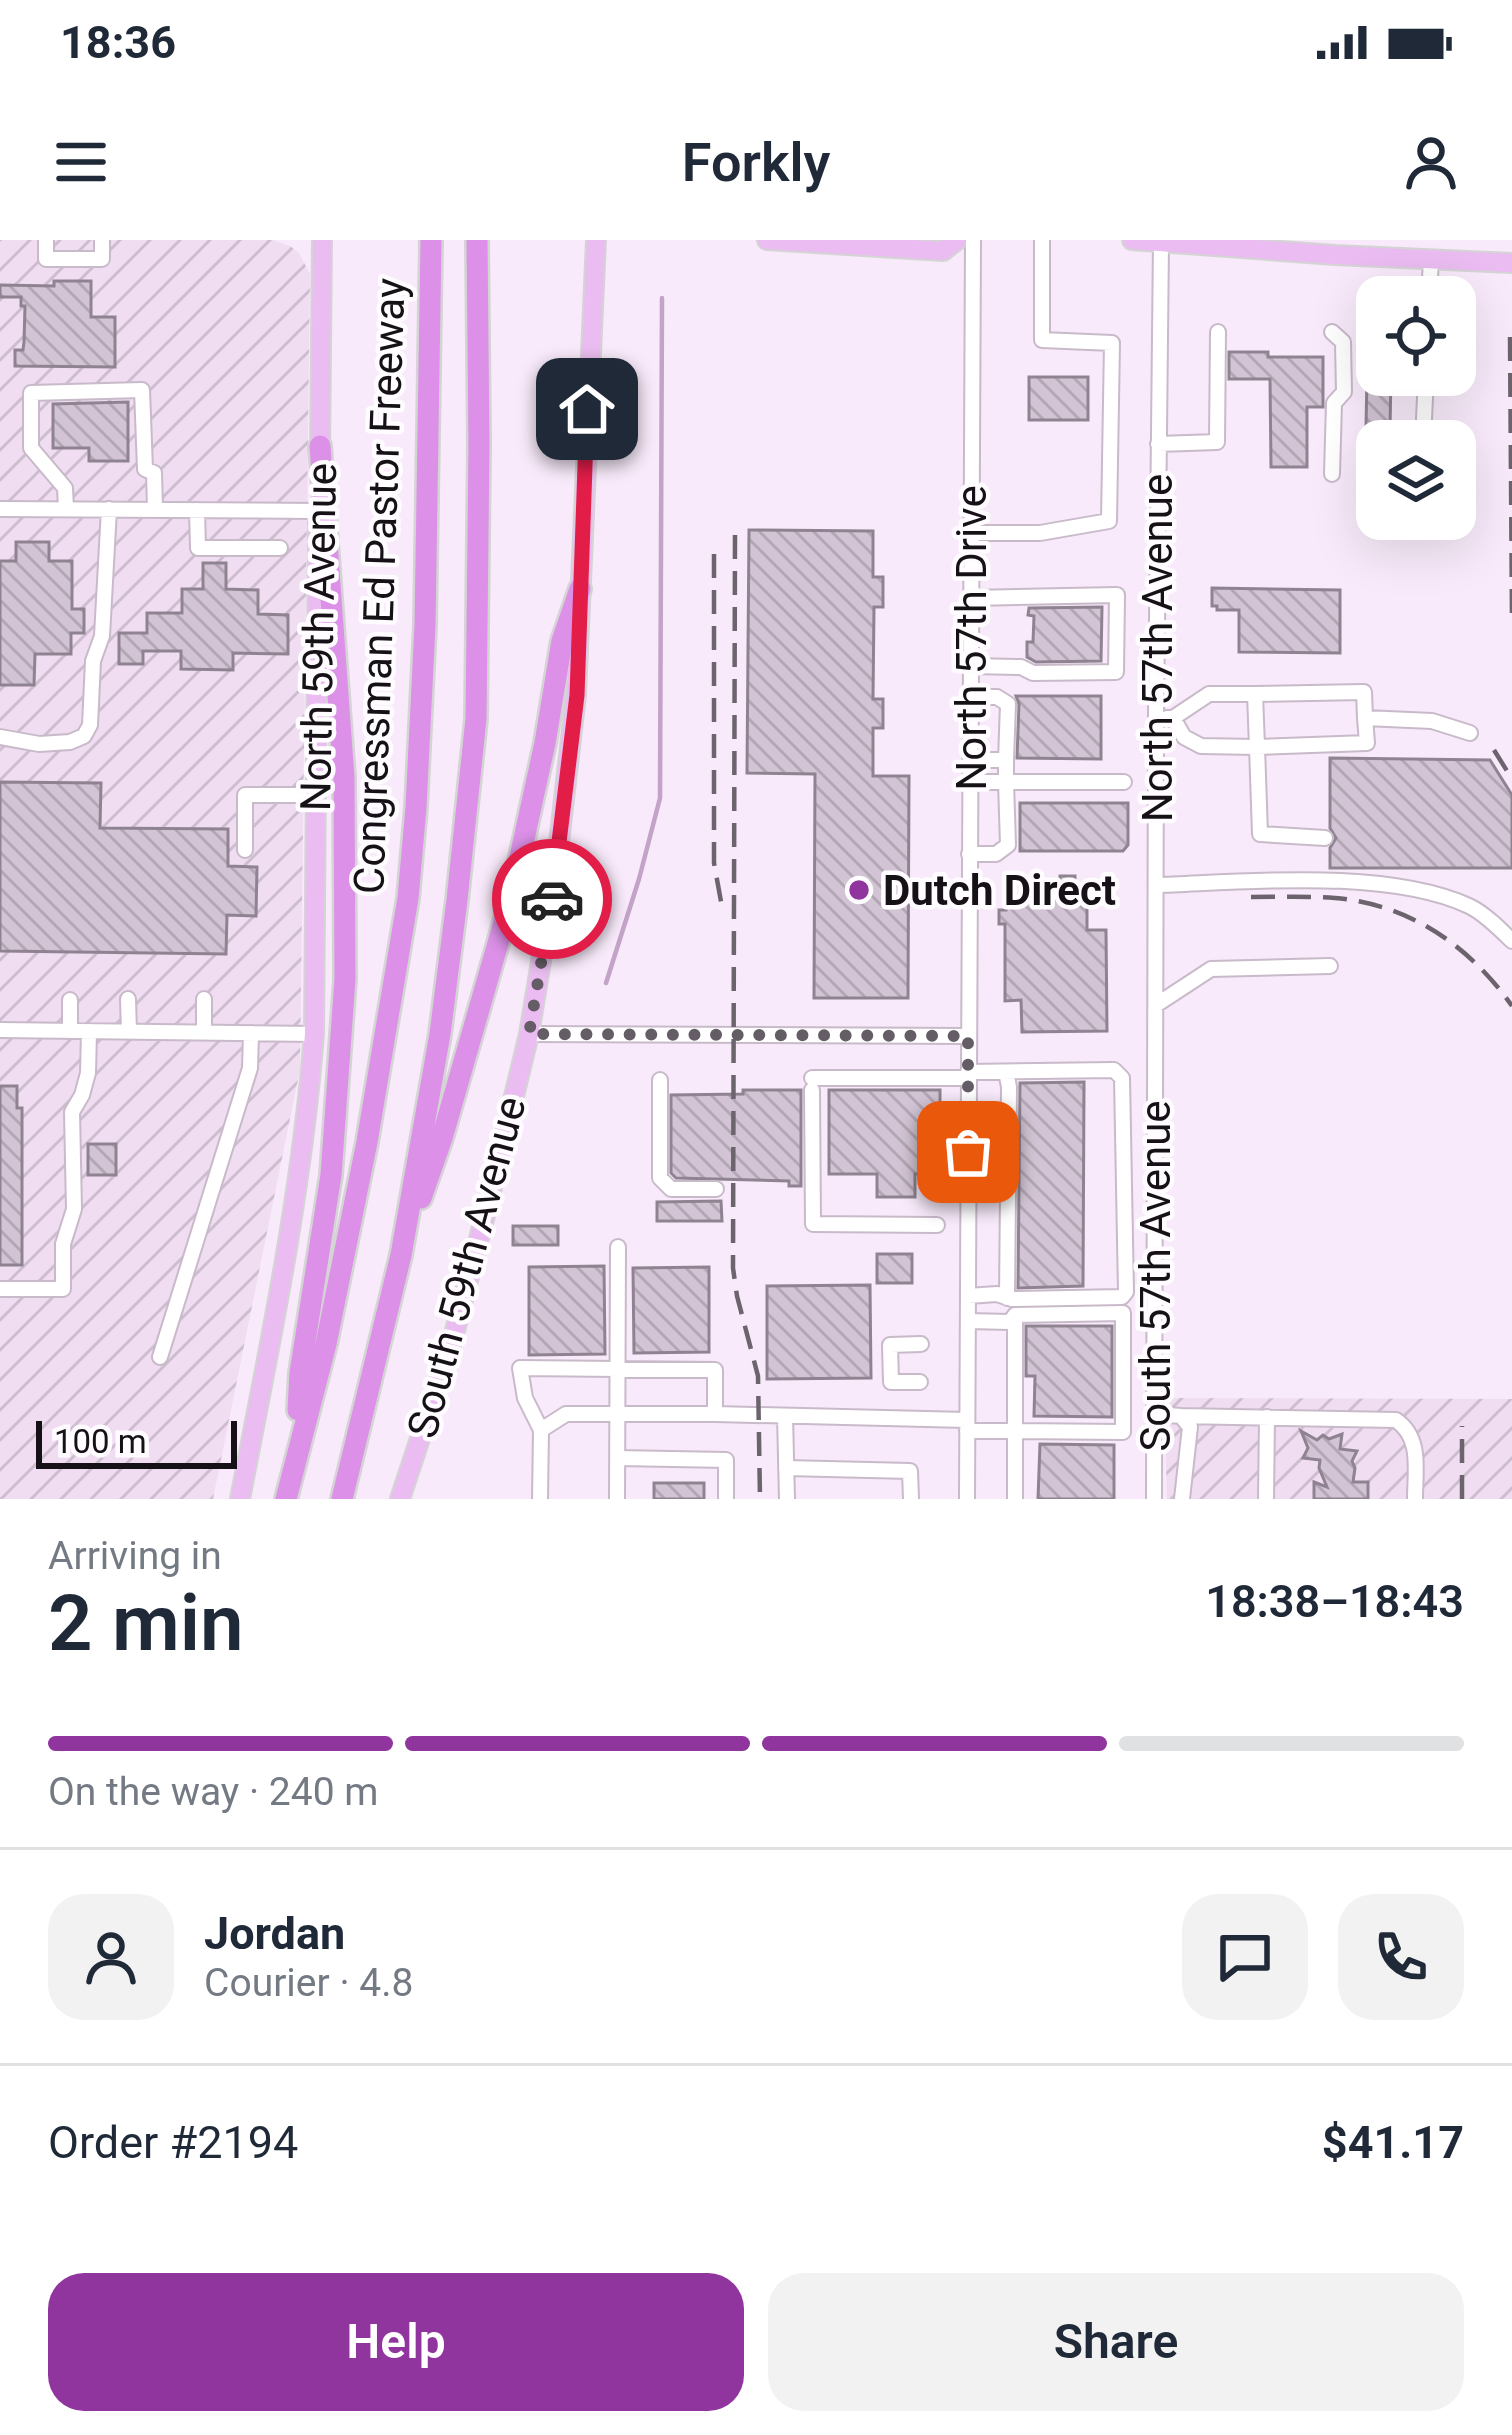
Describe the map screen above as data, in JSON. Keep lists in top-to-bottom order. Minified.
{"streets":{"highway":["Congressman Ed Pastor Freeway"],"main road":["North 59th Avenue","South 59th Avenue"],"street":["North 57th Drive","North 57th Avenue","South 57th Avenue"]},"crossings":[["North 57th Avenue","South 57th Avenue"]],"places":["Dutch Direct"],"scale_bar":"100 m","page":{"status":"18:36","header":"Forkly","scale":"100 m","heading":["2 min","Arriving in","18:38–18:43"],"panel":["Jordan","Courier · 4.8","Order #2194","$41.17"],"bar":"On the way · 240 m","buttons":["Help","Share"]}}
